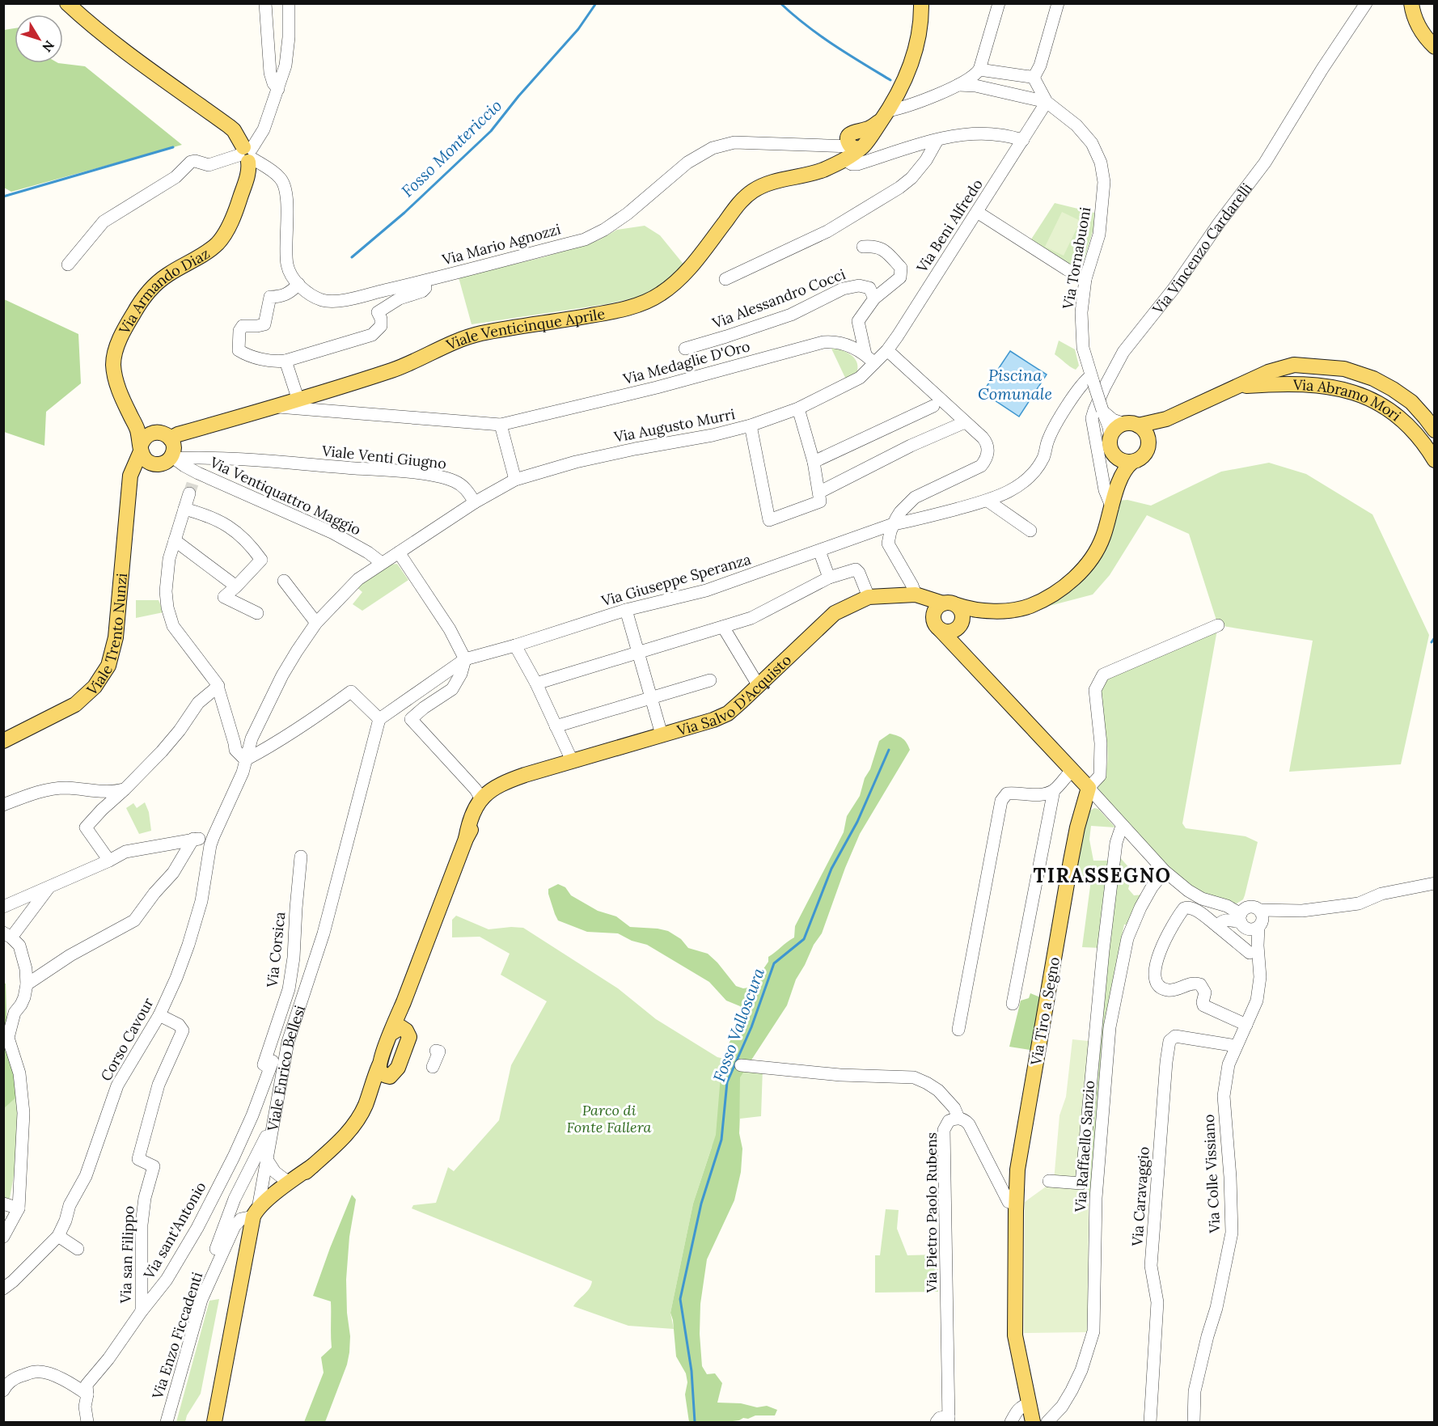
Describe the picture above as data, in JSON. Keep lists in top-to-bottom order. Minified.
{"streets":{"main road":["Via Armando Diaz","Viale Venticinque Aprile","Via Abramo Mori","Viale Trento Nunzi","Via Salvo D'Acquisto","Via Tiro a Segno","Viale Enrico Bellesi"],"street":["Via Beni Alfredo","Via Mario Agnozzi","Via Vincenzo Cardarelli","Via Tornabuoni","Via Alessandro Cocci","Via Medaglie D'Oro","Via Augusto Murri","Viale Venti Giugno","Via Ventiquattro Maggio","Via Giuseppe Speranza","Via Corsica","Corso Cavour","Via Raffaello Sanzio","Via Colle Vissiano","Via Caravaggio","Via Pietro Paolo Rubens","Via sant'Antonio","Via san Filippo","Via Enzo Ficcadenti"]},"crossings":[["Via Beni Alfredo","Via Mario Agnozzi"],["Via Beni Alfredo","Via Tornabuoni"],["Via Beni Alfredo","Via Medaglie D'Oro"],["Via Beni Alfredo","Via Augusto Murri"],["Via Mario Agnozzi","Via Armando Diaz"],["Via Mario Agnozzi","Viale Venticinque Aprile"],["Via Vincenzo Cardarelli","Via Tornabuoni"],["Via Vincenzo Cardarelli","Via Giuseppe Speranza"],["Via Tornabuoni","Via Abramo Mori"],["Via Tornabuoni","Via Giuseppe Speranza"],["Via Armando Diaz","Viale Venticinque Aprile"],["Via Armando Diaz","Viale Venti Giugno"],["Via Armando Diaz","Via Ventiquattro Maggio"],["Via Armando Diaz","Viale Trento Nunzi"],["Viale Venticinque Aprile","Via Medaglie D'Oro"],["Viale Venticinque Aprile","Viale Venti Giugno"],["Viale Venticinque Aprile","Via Ventiquattro Maggio"],["Viale Venticinque Aprile","Viale Trento Nunzi"],["Via Medaglie D'Oro","Via Augusto Murri"],["Via Augusto Murri","Viale Venti Giugno"],["Viale Venti Giugno","Via Ventiquattro Maggio"],["Viale Venti Giugno","Viale Trento Nunzi"],["Via Ventiquattro Maggio","Viale Trento Nunzi"],["Via Ventiquattro Maggio","Corso Cavour"],["Via Giuseppe Speranza","Viale Enrico Bellesi"],["Via Salvo D'Acquisto","Viale Enrico Bellesi"],["Via Salvo D'Acquisto","Via Enzo Ficcadenti"],["Via Corsica","Via sant'Antonio"],["Corso Cavour","Via san Filippo"],["Viale Enrico Bellesi","Via Enzo Ficcadenti"],["Via Colle Vissiano","Via Caravaggio"],["Via sant'Antonio","Via san Filippo"]],"districts":["TIRASSEGNO"],"water":["Fosso Montericcio","Piscina Comunale","Fosso Valloscura"],"parks":["Parco di Fonte Fallera"],"north":"bottom right"}
